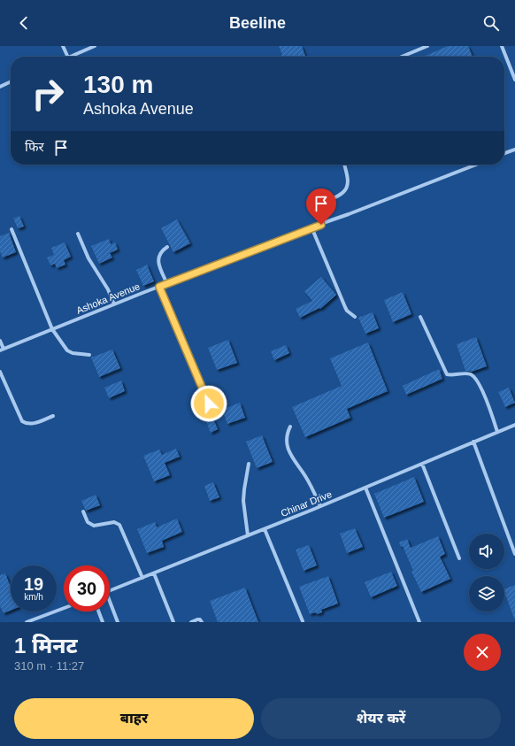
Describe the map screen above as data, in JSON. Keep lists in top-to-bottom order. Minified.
{"streets":{"street":["Ashoka Avenue","Chinar Drive"]},"page":{"header":"Beeline","turn":["130 m","Ashoka Avenue"],"then":"फिर","speed":"19 km/h","limit":"30","heading":["1 मिनट","310 m · 11:27"],"buttons":["बाहर","शेयर करें"]}}
